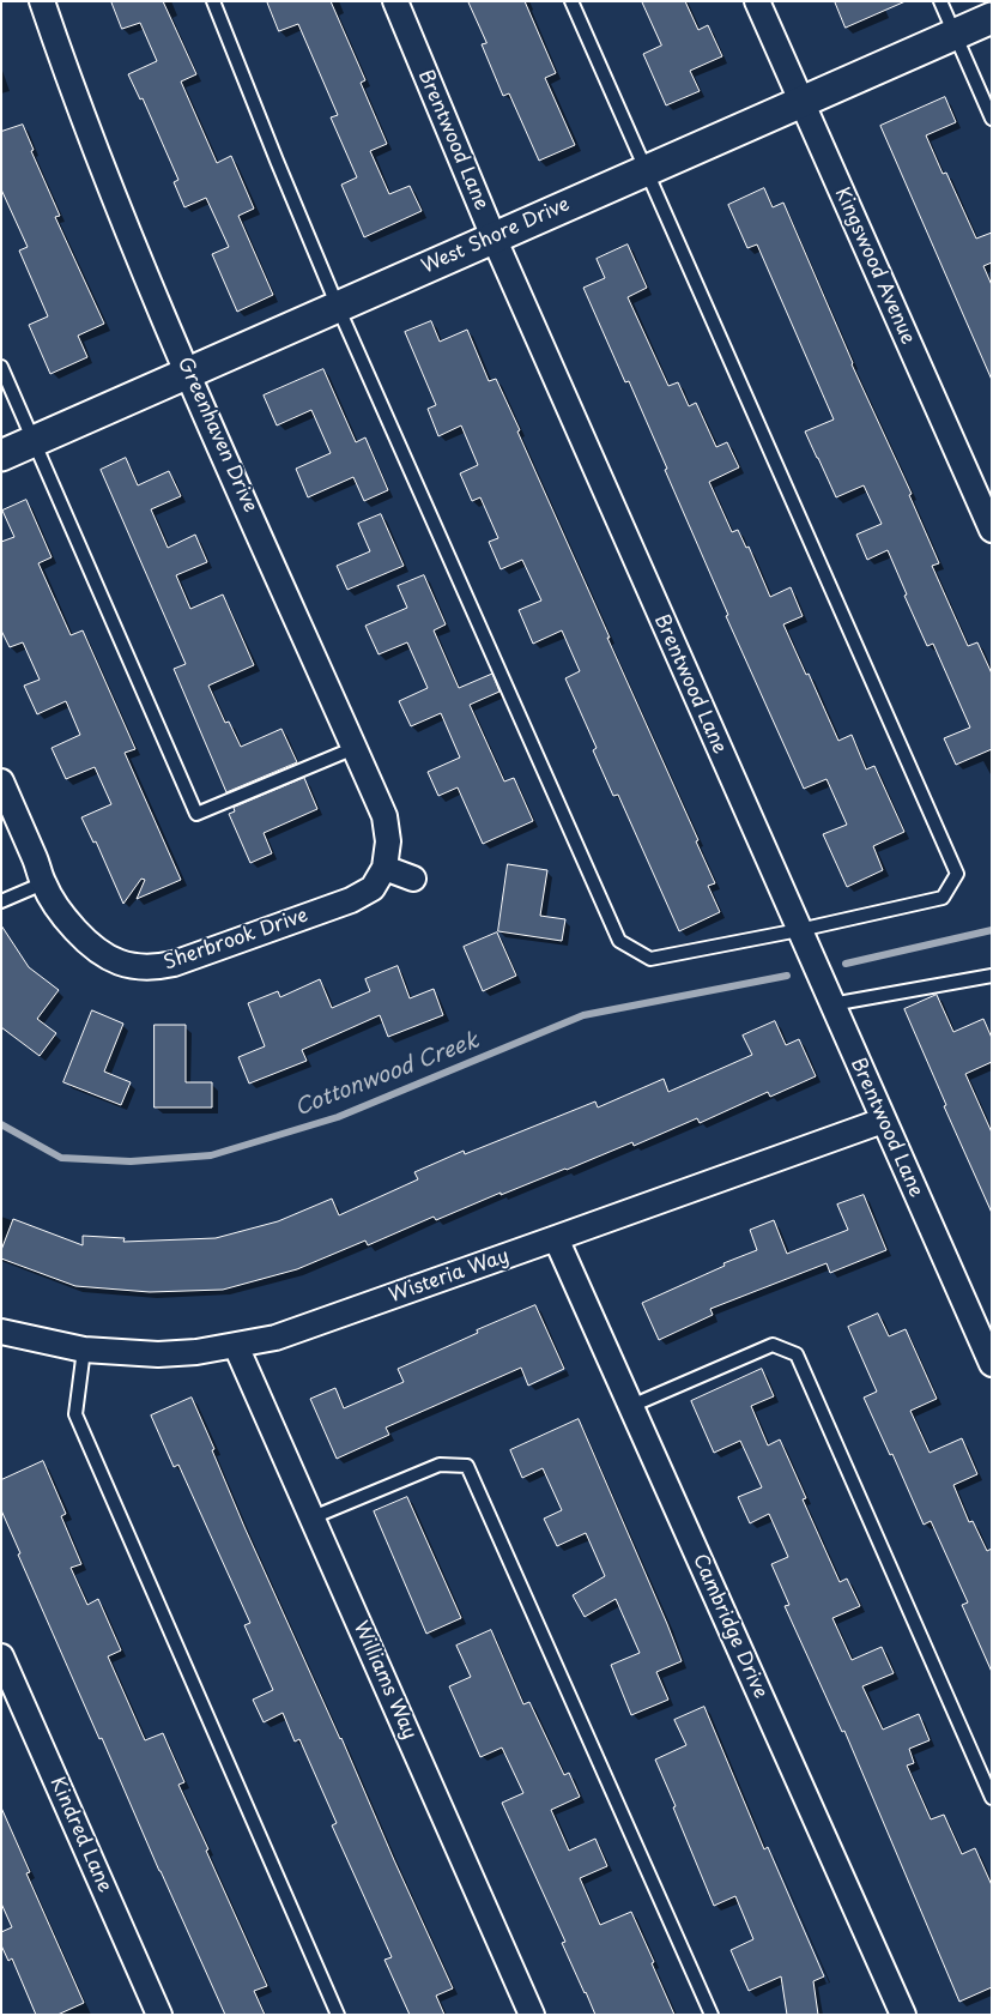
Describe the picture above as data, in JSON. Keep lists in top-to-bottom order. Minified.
{"streets":{"street":["Brentwood Lane","West Shore Drive","Kingswood Avenue","Greenhaven Drive","Sherbrook Drive","Wisteria Way","Cambridge Drive","Williams Way","Kindred Lane"]},"crossings":[["Brentwood Lane","West Shore Drive"],["Brentwood Lane","Wisteria Way"],["West Shore Drive","Kingswood Avenue"],["West Shore Drive","Greenhaven Drive"],["Greenhaven Drive","Sherbrook Drive"],["Wisteria Way","Cambridge Drive"],["Wisteria Way","Williams Way"]],"water":["Cottonwood Creek"]}
